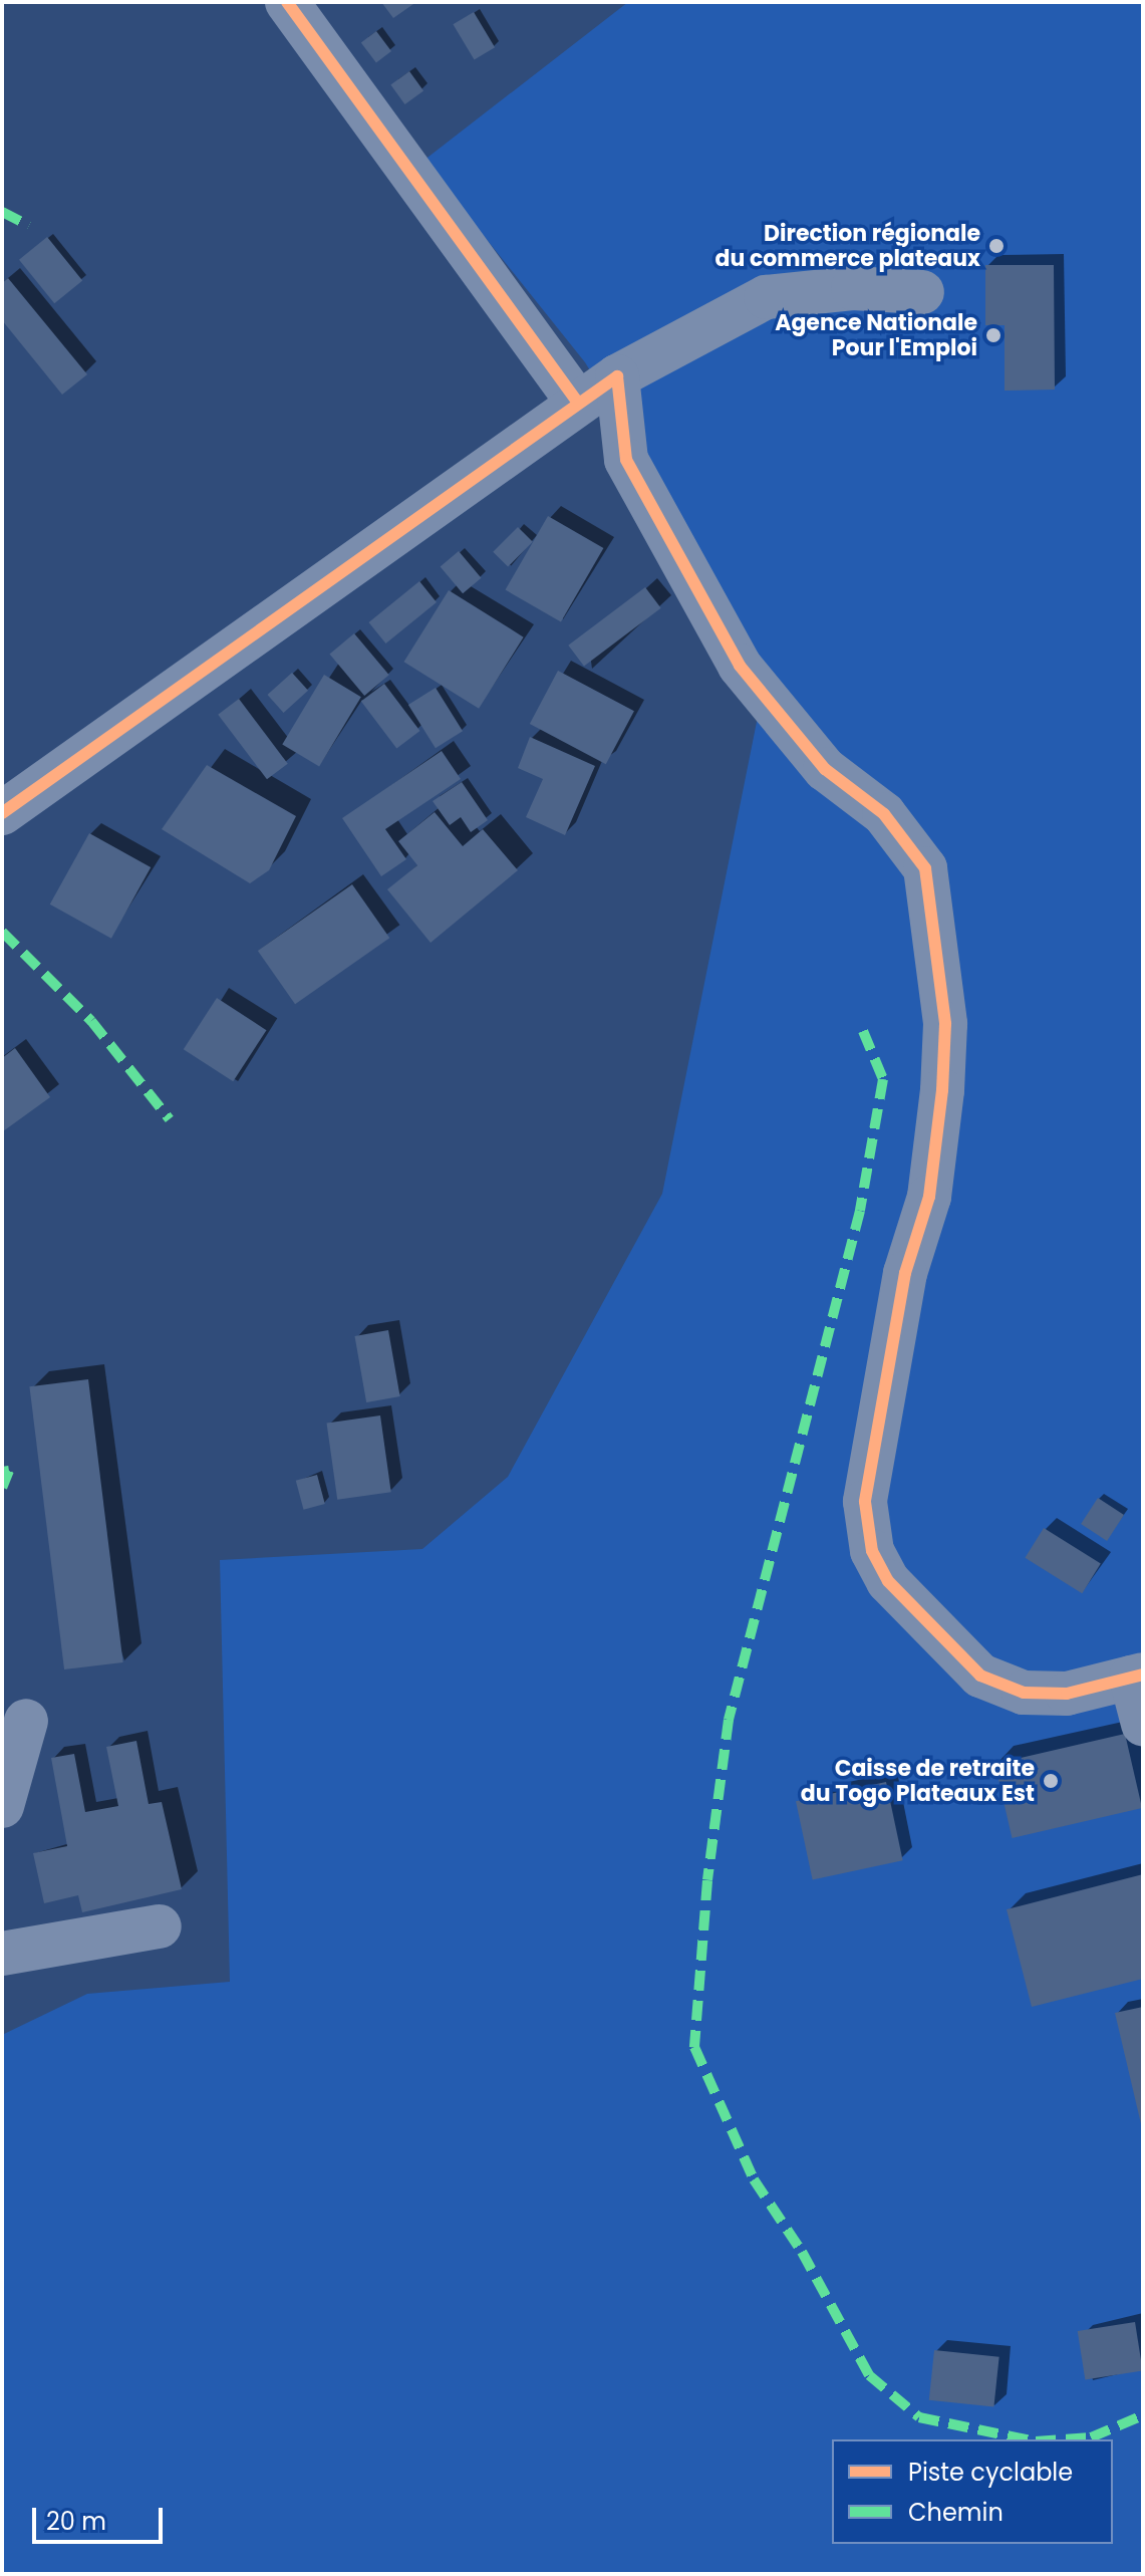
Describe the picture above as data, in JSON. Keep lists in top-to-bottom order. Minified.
{"places":["Direction régionale du commerce plateaux","Agence Nationale Pour l'Emploi","Caisse de retraite du Togo Plateaux Est"],"legend":["Piste cyclable","Chemin"],"scale_bar":"20 m"}
